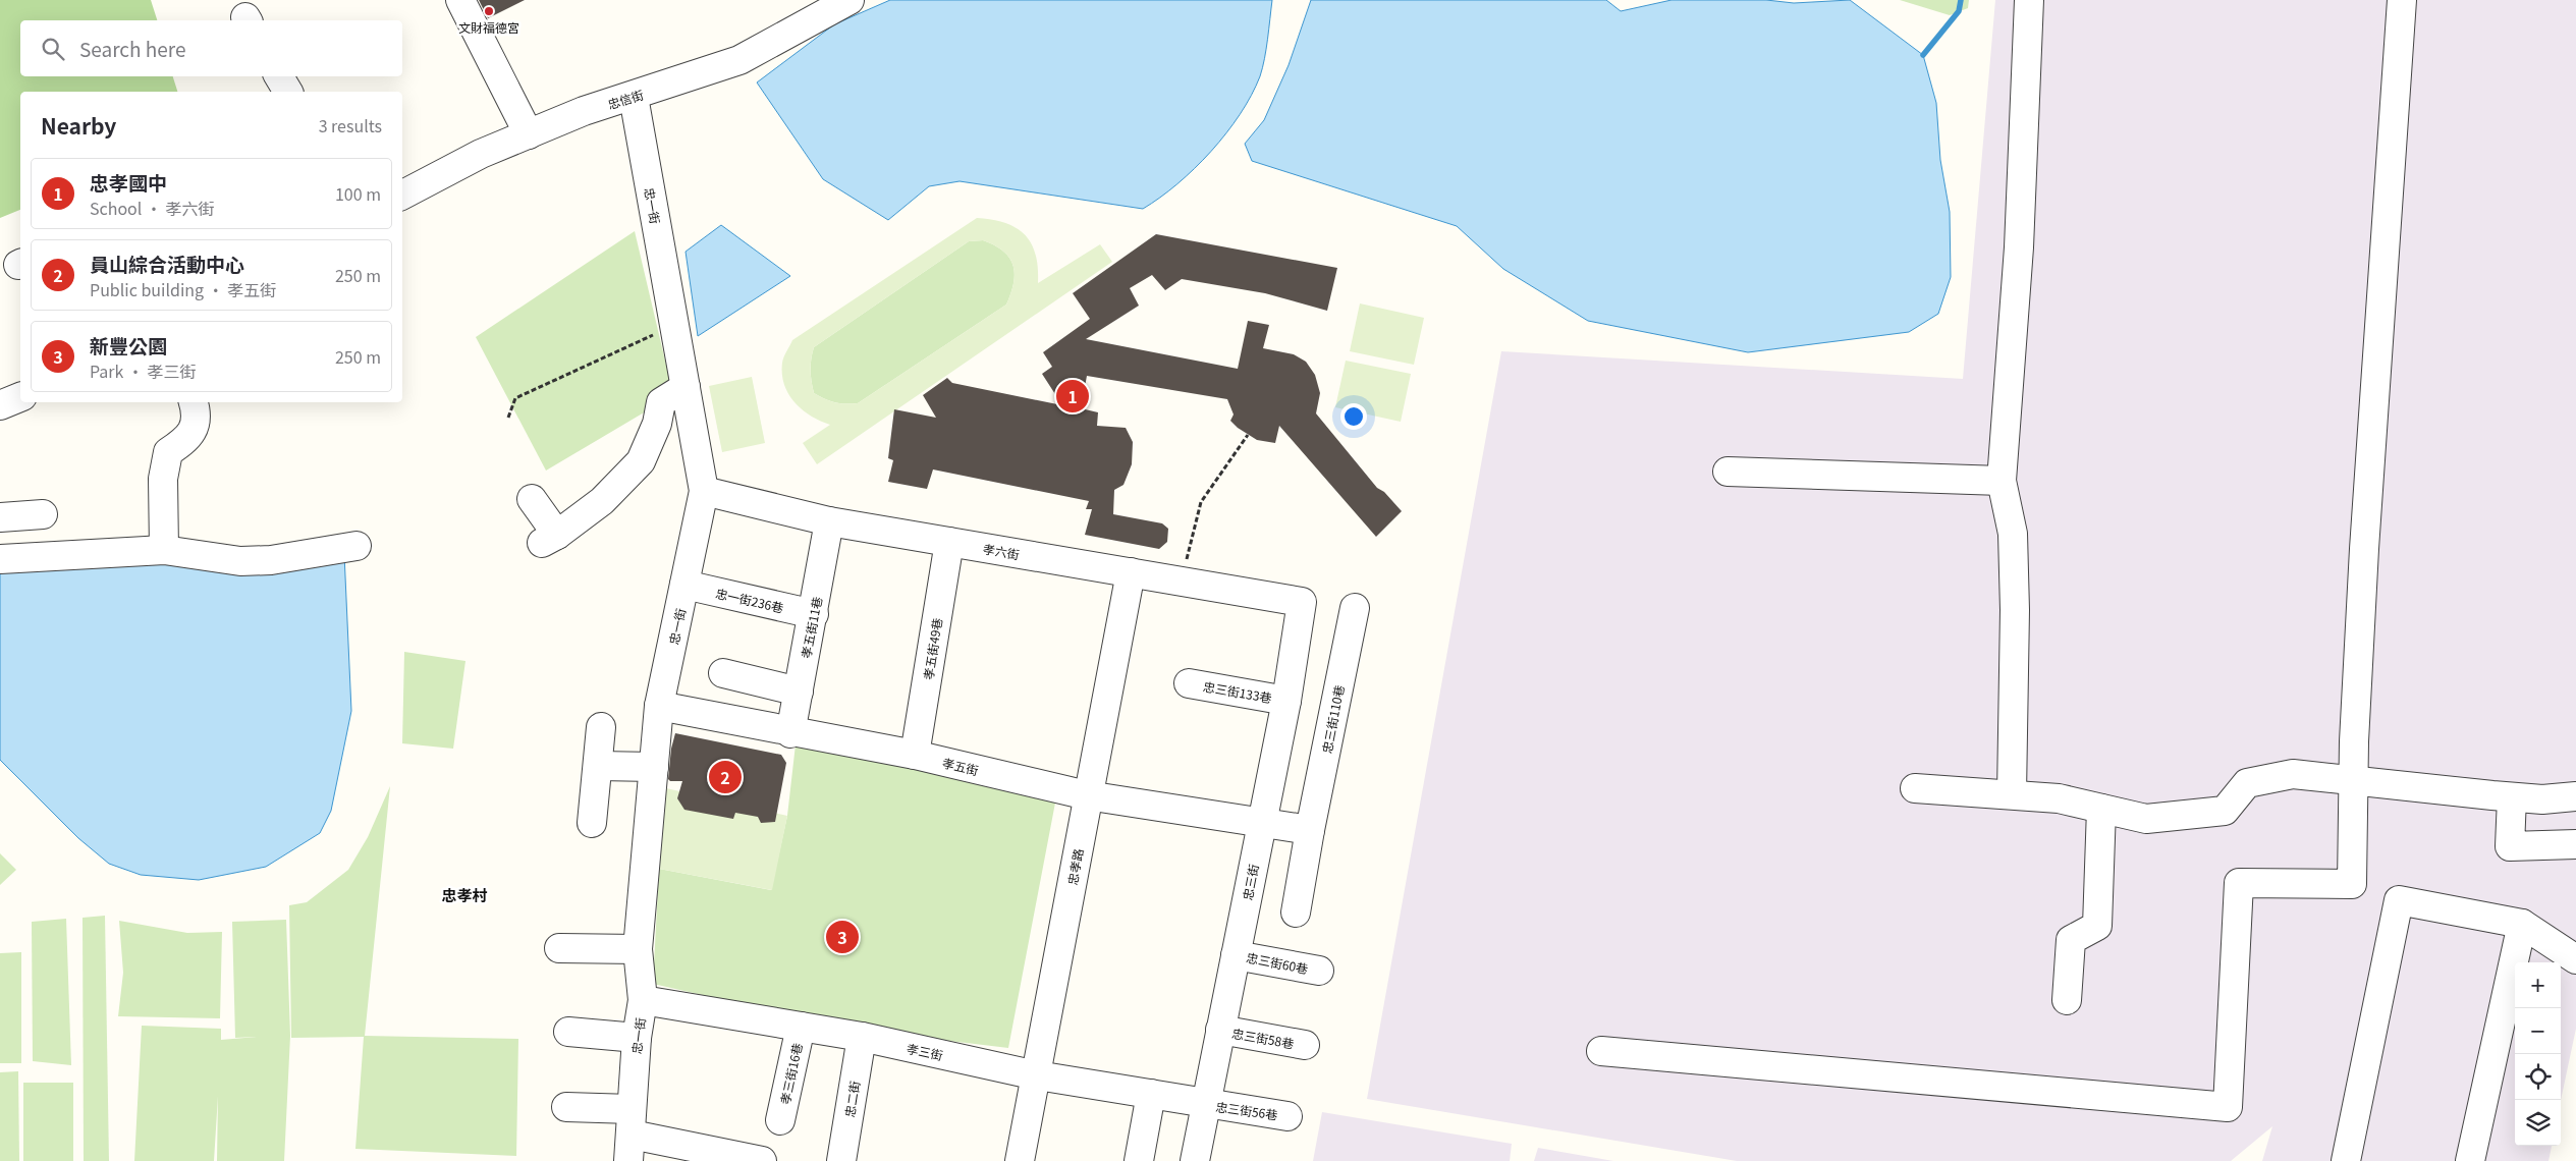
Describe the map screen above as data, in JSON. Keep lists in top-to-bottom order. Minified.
{"streets":{"street":["忠信街","忠一街","孝六街","忠一街236巷","孝五街11巷","孝五街49巷","忠三街133巷","忠三街110巷","孝五街","忠孝路","忠三街","忠三街60巷","忠三街58巷","孝三街","孝三街16巷","忠二街","忠三街56巷"]},"crossings":[["忠信街","忠一街"],["忠一街","孝六街"],["忠一街","忠一街236巷"],["忠一街","孝五街"],["忠一街","孝三街"],["孝六街","孝五街11巷"],["孝六街","孝五街49巷"],["孝六街","忠孝路"],["孝六街","忠三街"],["忠一街236巷","孝五街11巷"],["孝五街11巷","孝五街"],["孝五街49巷","孝五街"],["忠三街133巷","忠三街"],["孝五街","忠孝路"],["孝五街","忠三街"],["忠孝路","孝三街"],["忠三街","忠三街60巷"],["忠三街","忠三街58巷"],["忠三街","孝三街"],["忠三街","忠三街56巷"],["孝三街","孝三街16巷"],["孝三街","忠二街"],["孝三街","忠三街56巷"]],"districts":["忠孝村"],"places":["文財福德宮"],"page":{"search":"Search here","heading":["Nearby","3 results"],"list":[{"mark":"1","name":"忠孝國中","note":"School · 孝六街","value":"100 m"},{"mark":"2","name":"員山綜合活動中心","note":"Public building · 孝五街","value":"250 m"},{"mark":"3","name":"新豐公園","note":"Park · 孝三街","value":"250 m"}],"pins":["1","2","3"],"map_buttons":["+","−"]}}
